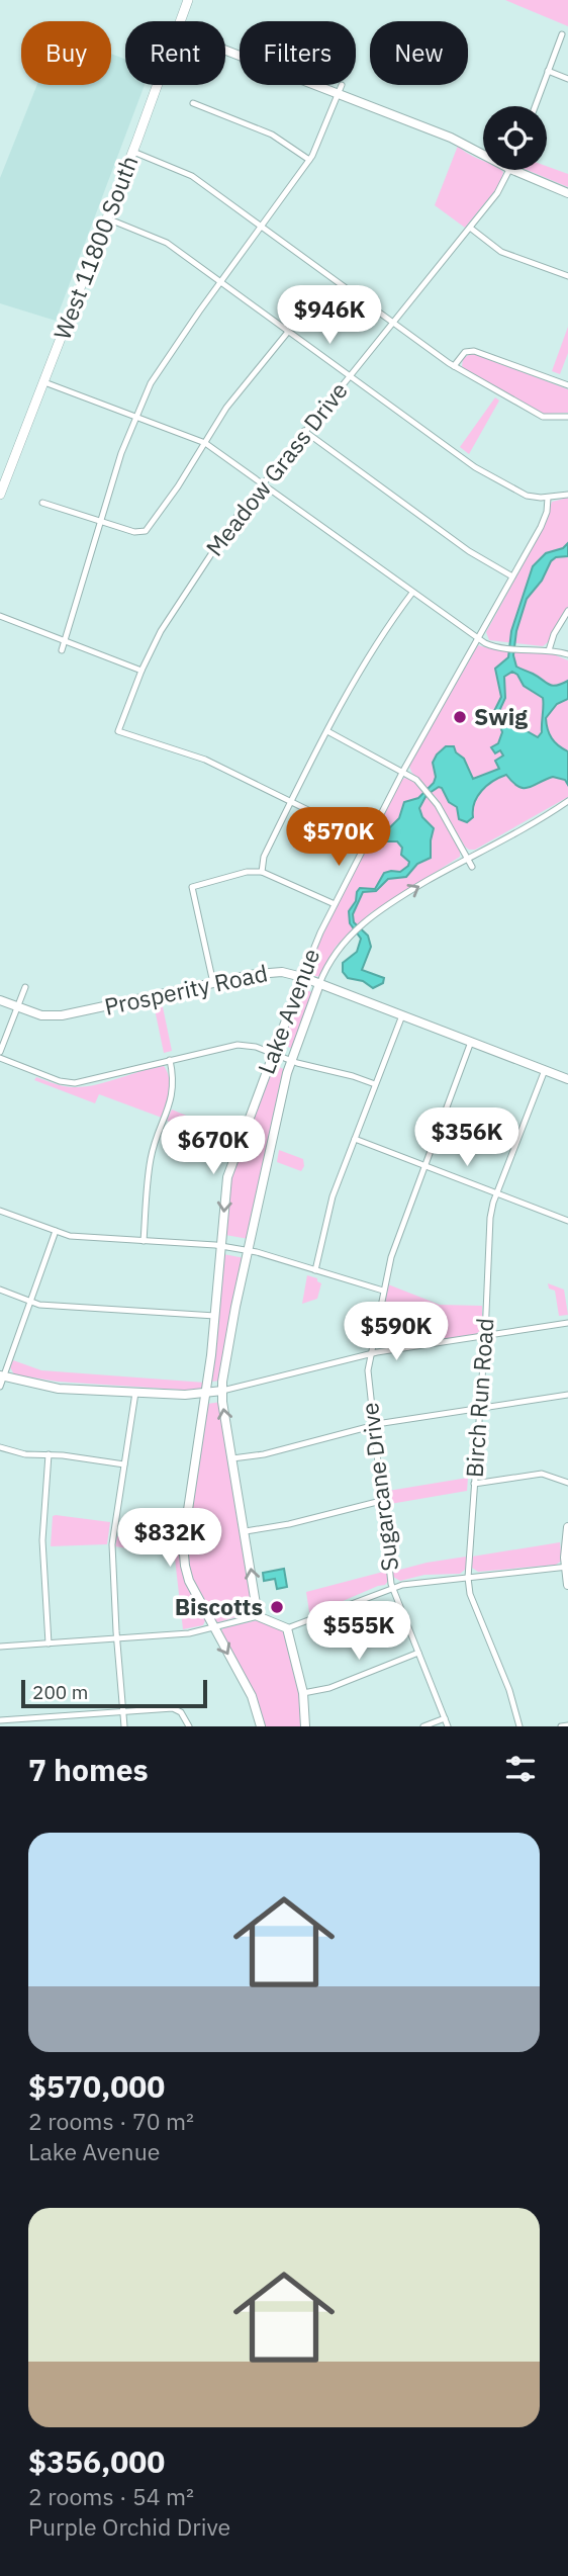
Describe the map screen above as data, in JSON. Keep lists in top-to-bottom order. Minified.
{"streets":{"main road":["West 11800 South"],"street":["Meadow Grass Drive","Prosperity Road","Lake Avenue","Birch Run Road","Sugarcane Drive"]},"crossings":[["Prosperity Road","Lake Avenue"],["Prosperity Road","Birch Run Road"],["Prosperity Road","Sugarcane Drive"]],"places":["Swig","Biscotts"],"scale_bar":"200 m","page":{"chip":["Buy","Rent","Filters","New"],"price":["$946K","$570K","$356K","$670K","$590K","$832K","$555K"],"scale":"200 m","heading":"7 homes","list":[{"name":"$570,000","note":"2 rooms · 70 m² · Lake Avenue"},{"name":"$356,000","note":"2 rooms · 54 m² · Purple Orchid Drive"}]}}
